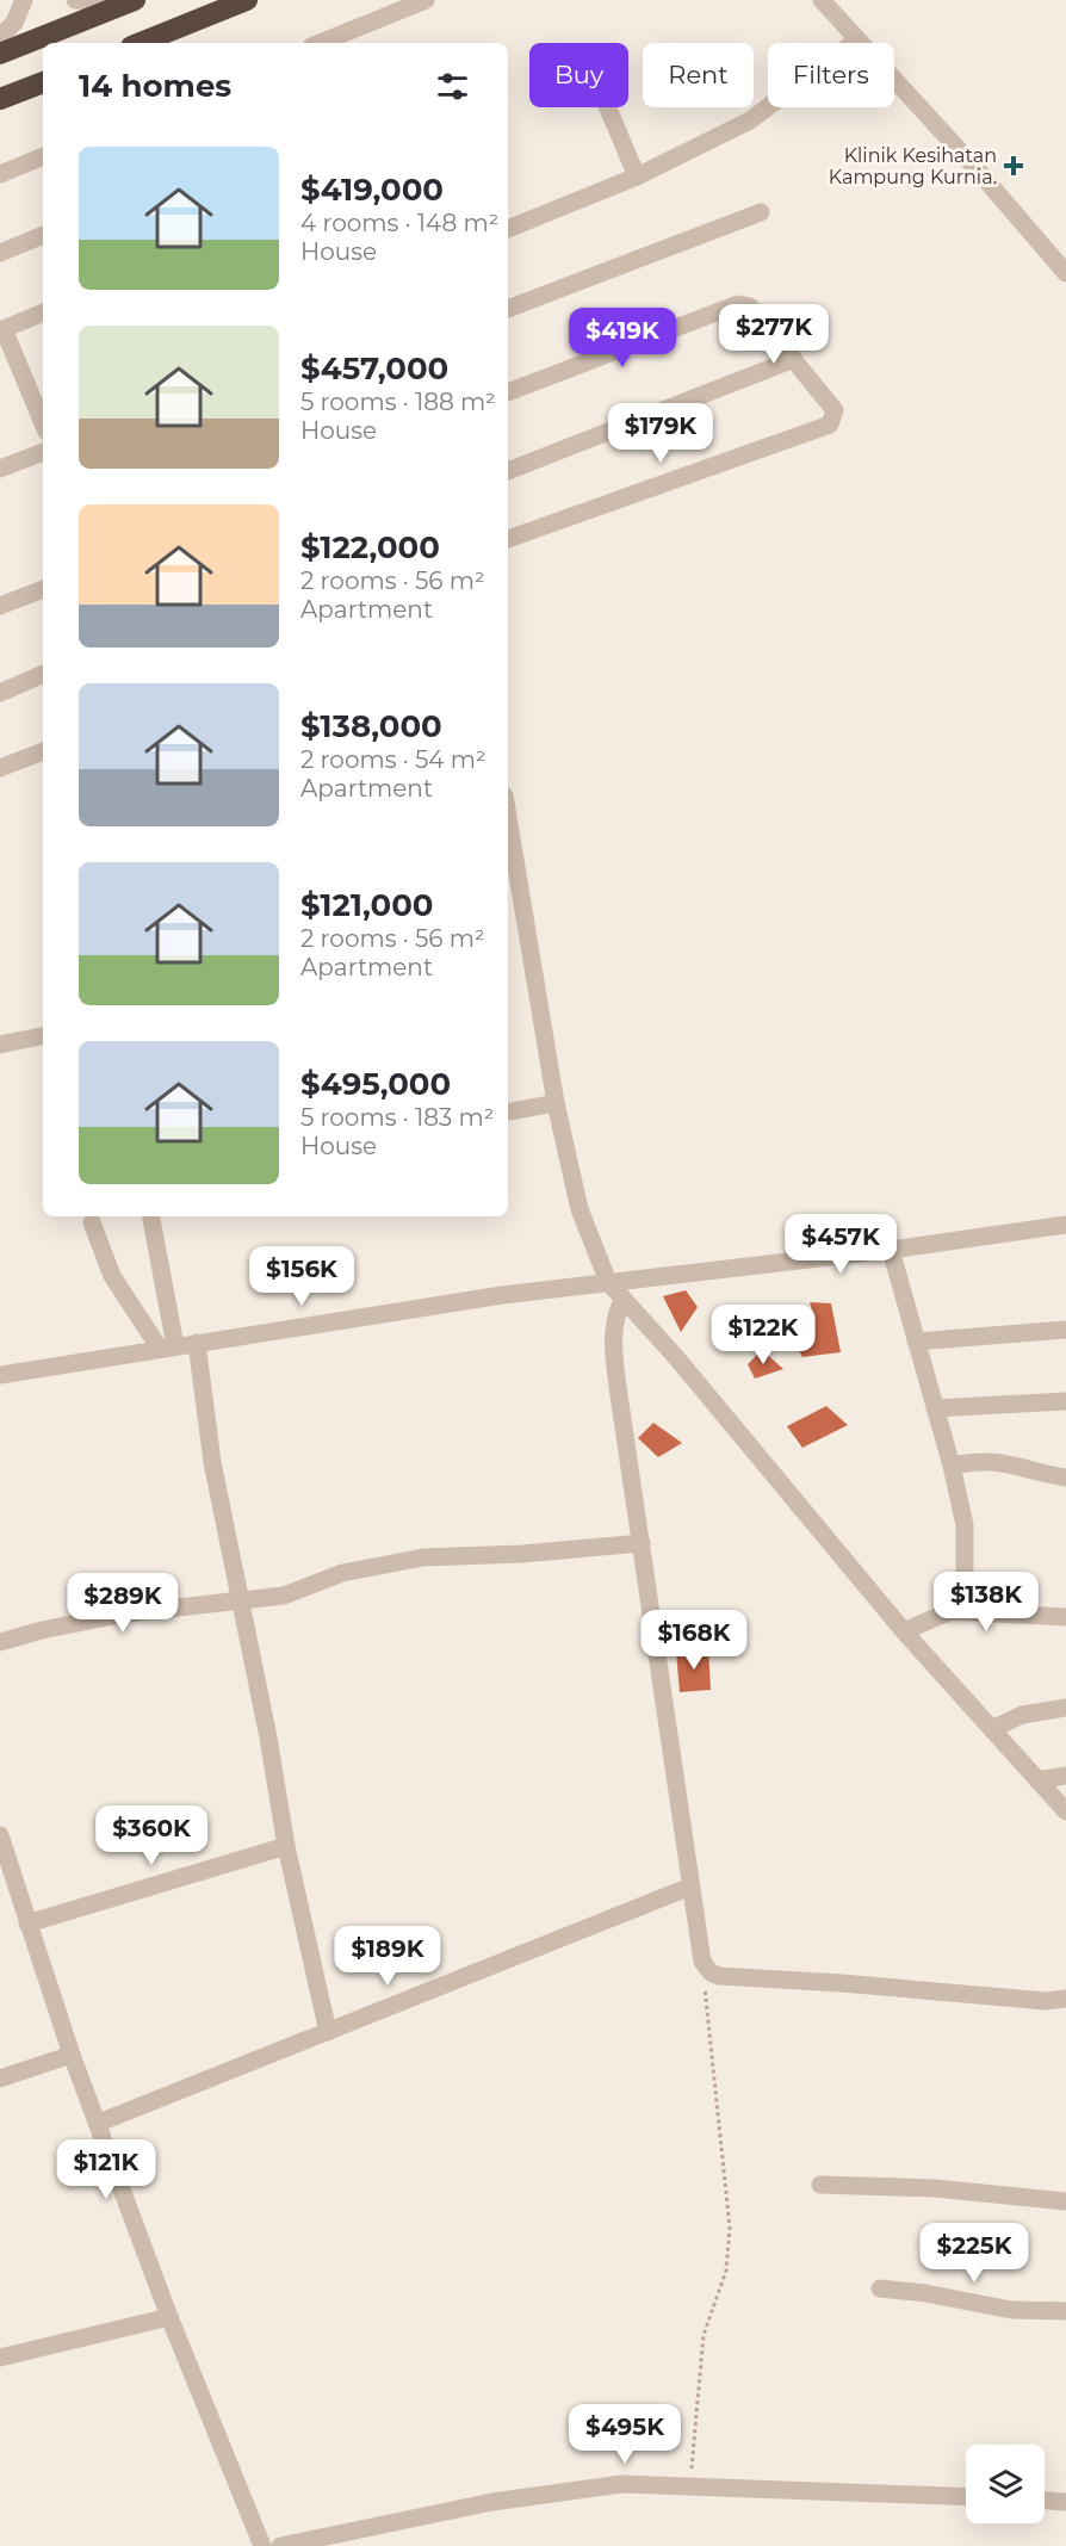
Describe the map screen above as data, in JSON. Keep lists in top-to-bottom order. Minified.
{"places":{"health":["Klinik Kesihatan Kampung Kurnia."]},"page":{"chip":["Buy","Rent","Filters"],"heading":"14 homes","list":[{"name":"$419,000","note":"4 rooms · 148 m² · House"},{"name":"$457,000","note":"5 rooms · 188 m² · House"},{"name":"$122,000","note":"2 rooms · 56 m² · Apartment"},{"name":"$138,000","note":"2 rooms · 54 m² · Apartment"},{"name":"$121,000","note":"2 rooms · 56 m² · Apartment"},{"name":"$495,000","note":"5 rooms · 183 m² · House"}],"price":["$277K","$419K","$179K","$457K","$156K","$122K","$138K","$289K","$168K","$360K","$189K","$121K","$225K","$495K"]}}
